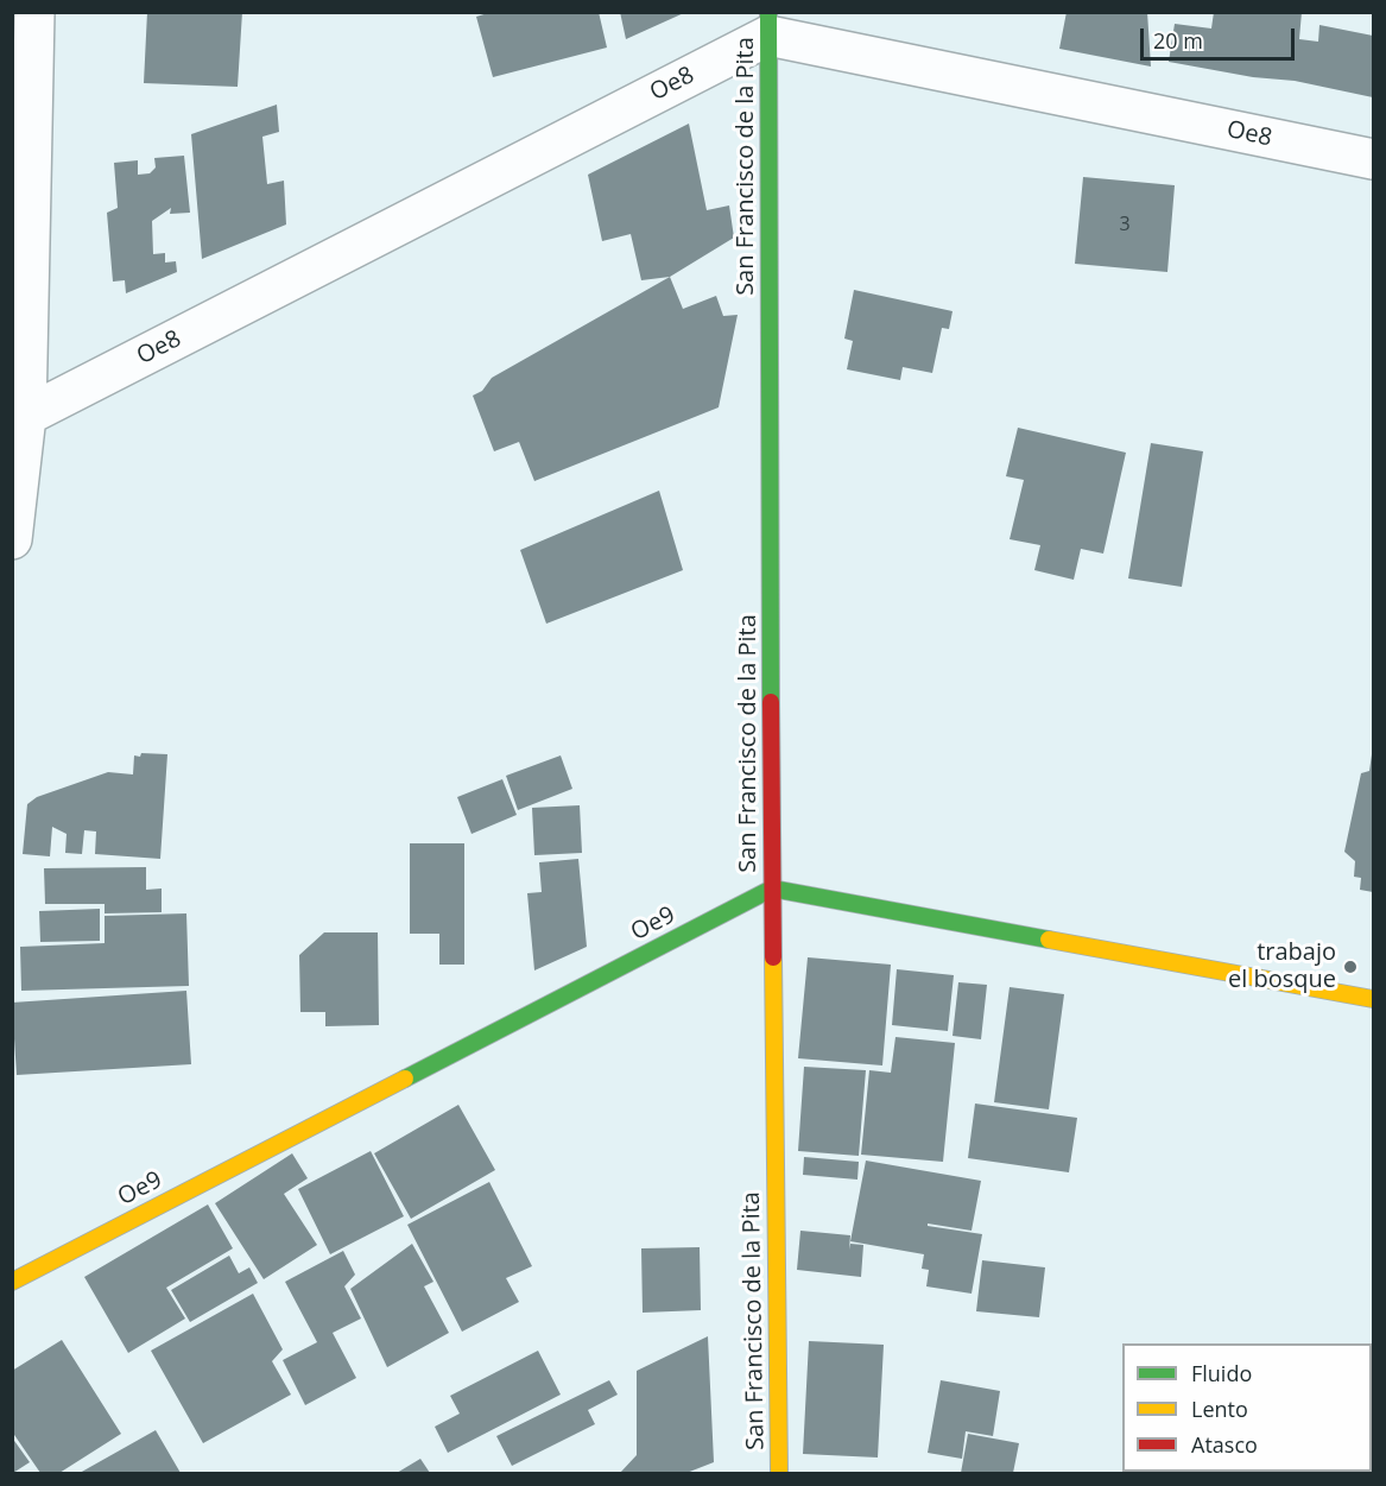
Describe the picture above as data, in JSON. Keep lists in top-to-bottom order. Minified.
{"streets":{"street":["Oe8","San Francisco de la Pita","Oe9"]},"crossings":[["Oe8","San Francisco de la Pita"],["San Francisco de la Pita","Oe9"]],"places":["trabajo el bosque"],"house_numbers":["3"],"legend":["Fluido","Lento","Atasco"],"scale_bar":"20 m"}
